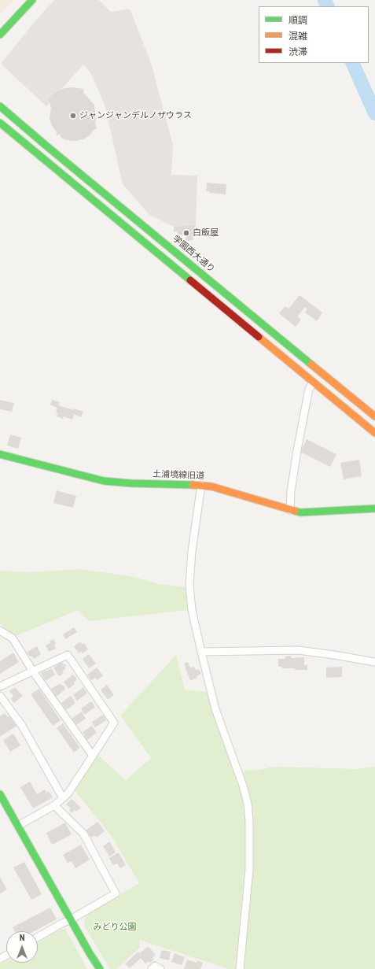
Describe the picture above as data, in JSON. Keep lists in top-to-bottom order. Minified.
{"streets":{"main road":["学園西大通り","土浦境線旧道"]},"parks":["みどり公園"],"places":["ジャンジャンデルノザウラス","白飯屋"],"legend":["順調","混雑","渋滞"],"north":"top"}
